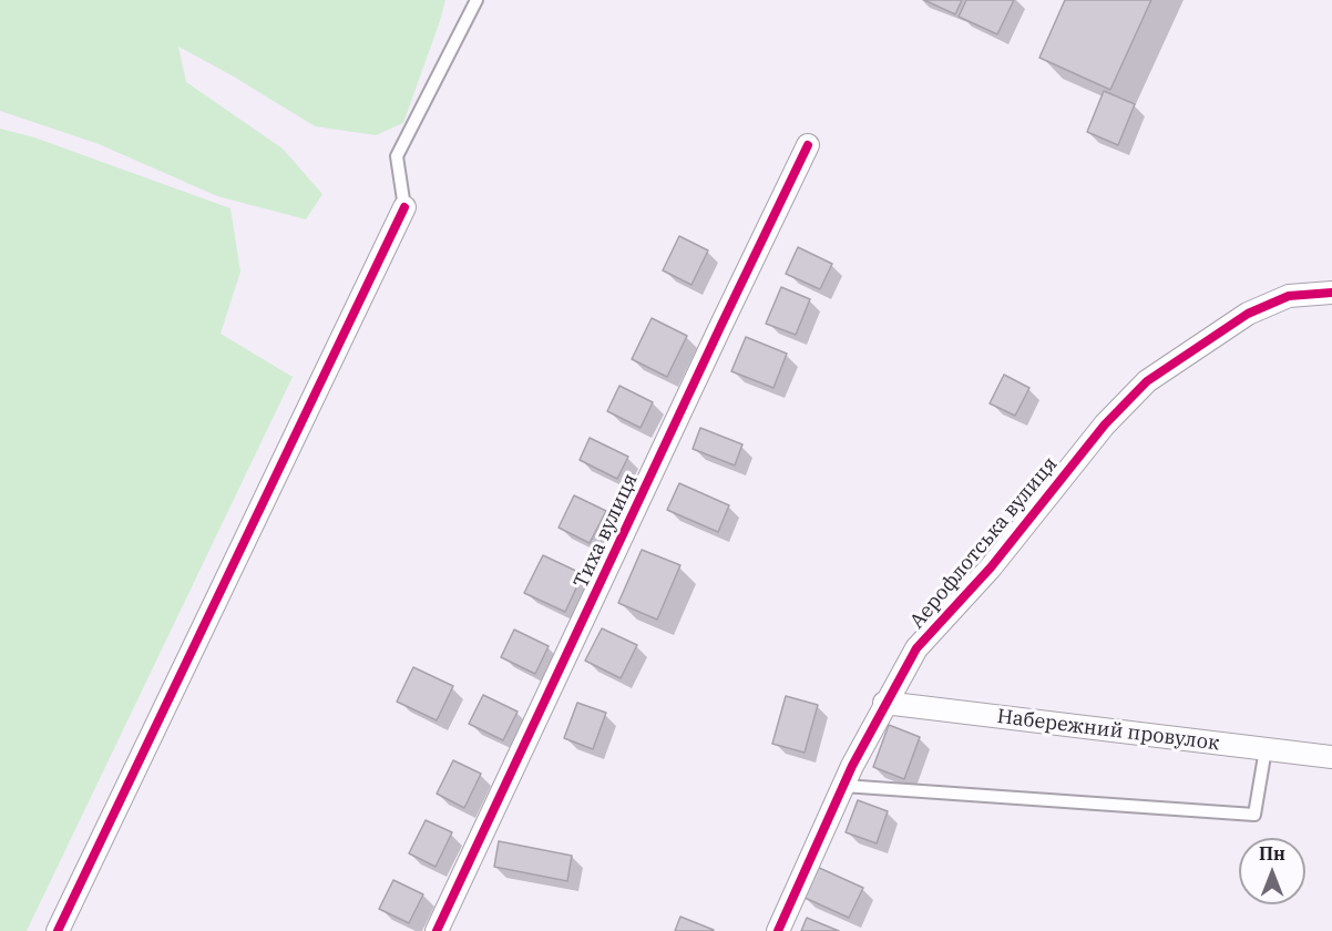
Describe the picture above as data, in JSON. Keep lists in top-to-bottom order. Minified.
{"streets":{"street":["Тиха вулиця","Аерофлотська вулиця","Набережний провулок"]},"crossings":[["Аерофлотська вулиця","Набережний провулок"]],"north":"top"}
